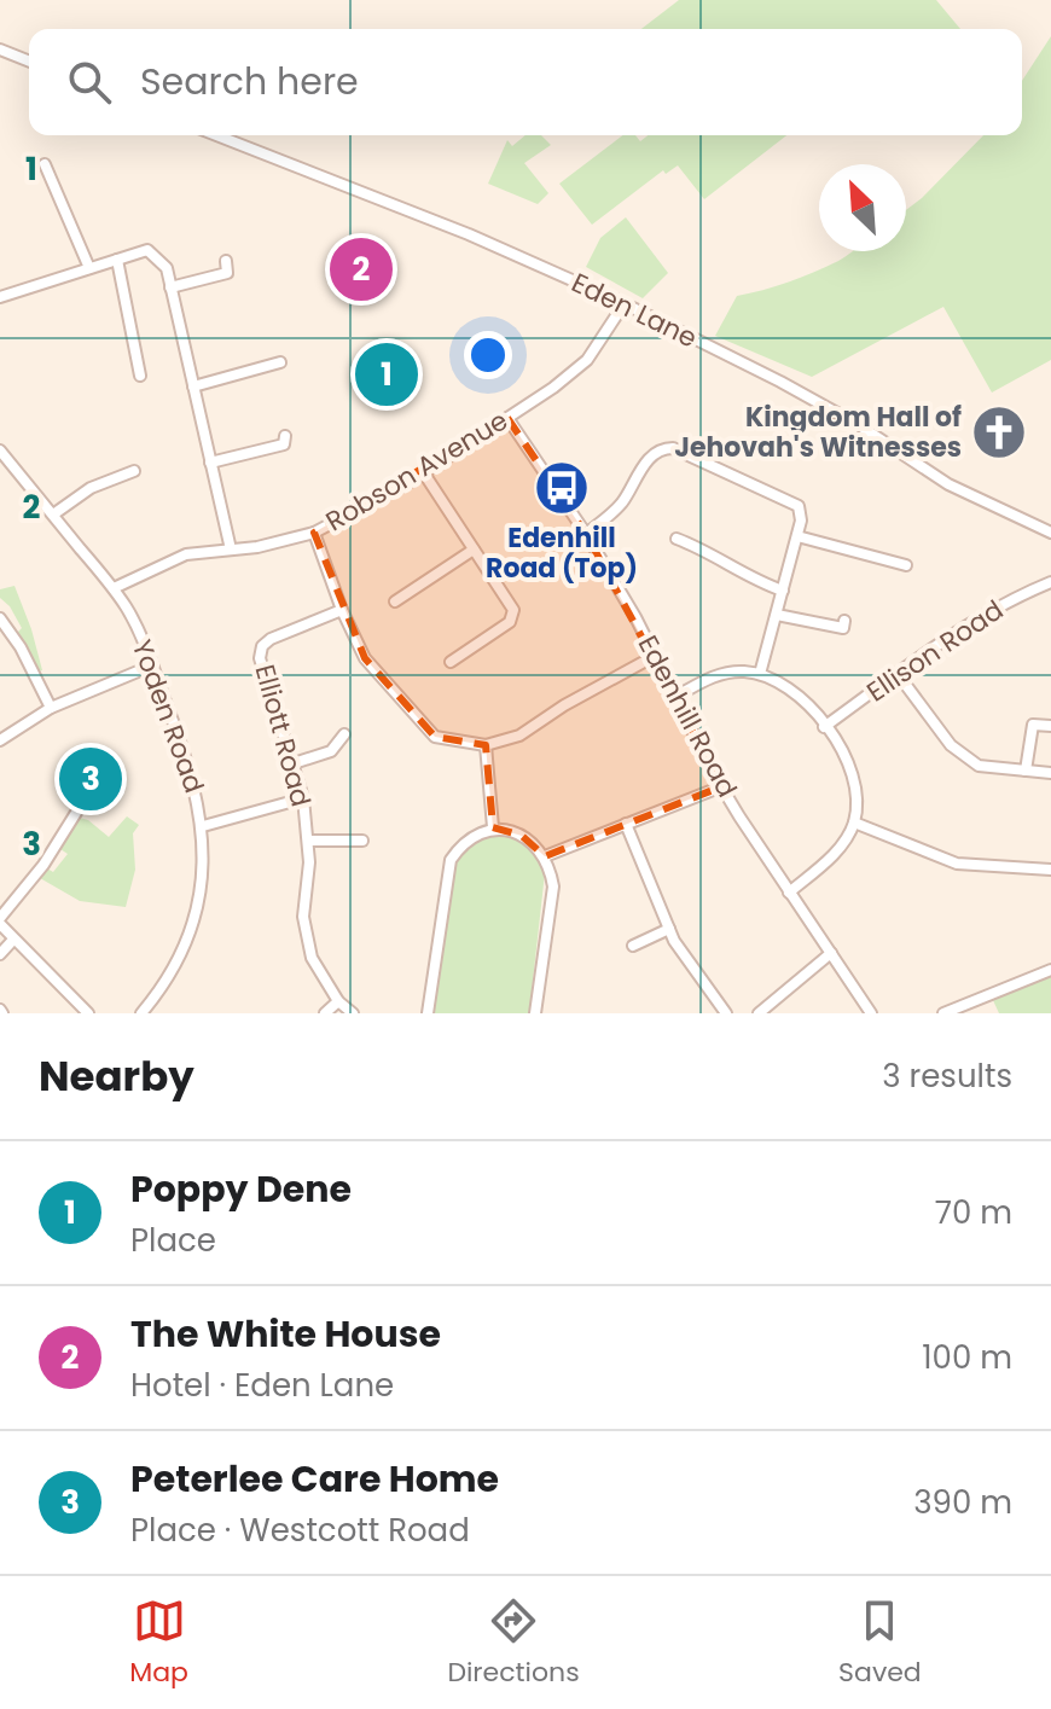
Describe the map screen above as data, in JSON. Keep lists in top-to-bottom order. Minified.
{"streets":{"street":["Eden Lane","Robson Avenue","Ellison Road","Yoden Road","Edenhill Road","Elliott Road"]},"crossings":[["Eden Lane","Robson Avenue"],["Robson Avenue","Yoden Road"],["Robson Avenue","Edenhill Road"]],"places":{"church":["Kingdom Hall of Jehovah's Witnesses"],"bus stop":["Edenhill Road (Top)"]},"north":"top left","page":{"search":"Search here","pins":["2","1","3"],"heading":["Nearby","3 results"],"list":[{"mark":"1","name":"Poppy Dene","note":"Place","value":"70 m"},{"mark":"2","name":"The White House","note":"Hotel · Eden Lane","value":"100 m"},{"mark":"3","name":"Peterlee Care Home","note":"Place · Westcott Road","value":"390 m"}],"nav":["Map","Directions","Saved"]},"grid":{"rows":["1","2","3"]}}
